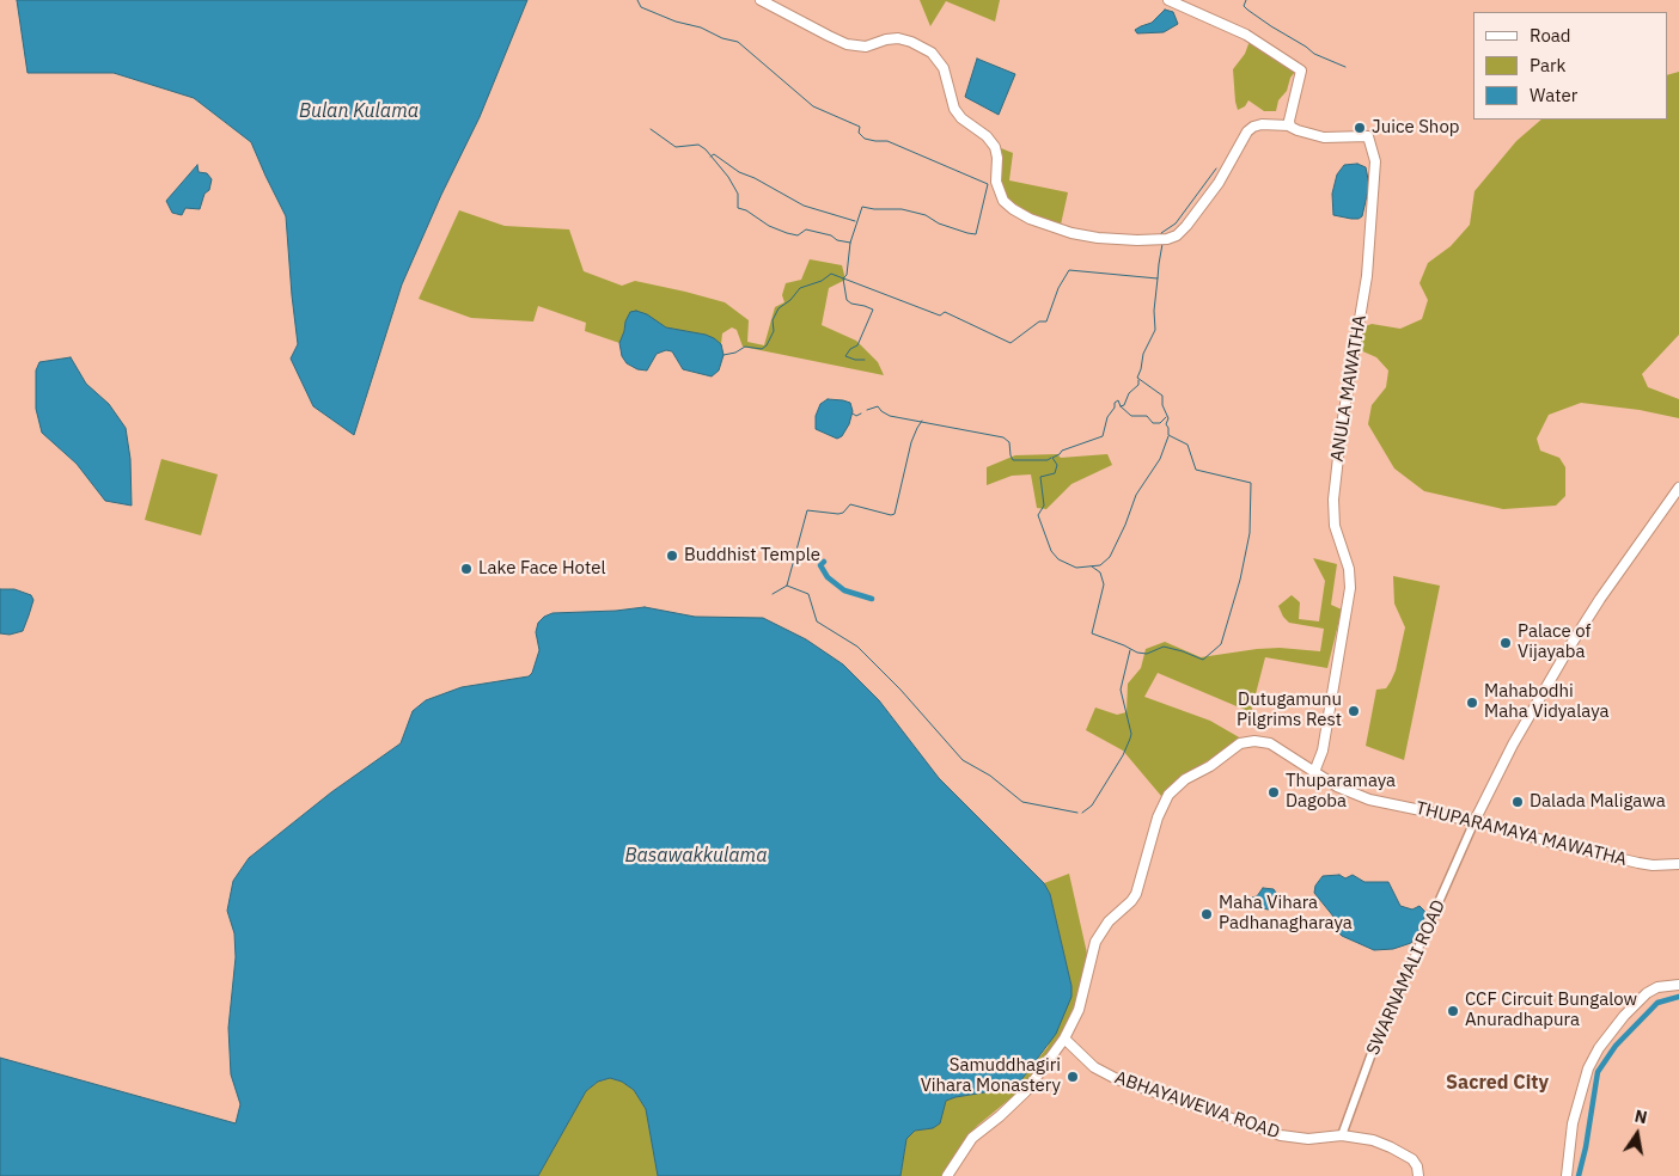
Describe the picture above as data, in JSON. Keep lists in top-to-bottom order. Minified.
{"streets":{"main road":["ANULA MAWATHA","THUPARAMAYA MAWATHA","ABHAYAWEWA ROAD"],"street":["SWARNAMALI ROAD"]},"crossings":[["ANULA MAWATHA","THUPARAMAYA MAWATHA"],["THUPARAMAYA MAWATHA","SWARNAMALI ROAD"],["THUPARAMAYA MAWATHA","ABHAYAWEWA ROAD"],["SWARNAMALI ROAD","ABHAYAWEWA ROAD"]],"districts":["Sacred City"],"water":["Bulan Kulama","Basawakkulama"],"places":["Juice Shop","Buddhist Temple","Lake Face Hotel","Palace of Vijayaba","Mahabodhi Maha Vidyalaya","Dutugamunu Pilgrims Rest","Thuparamaya Dagoba","Dalada Maligawa","Maha Vihara Padhanagharaya","CCF Circuit Bungalow Anuradhapura","Samuddhagiri Vihara Monastery"],"legend":["Road","Park","Water"],"north":"top"}
